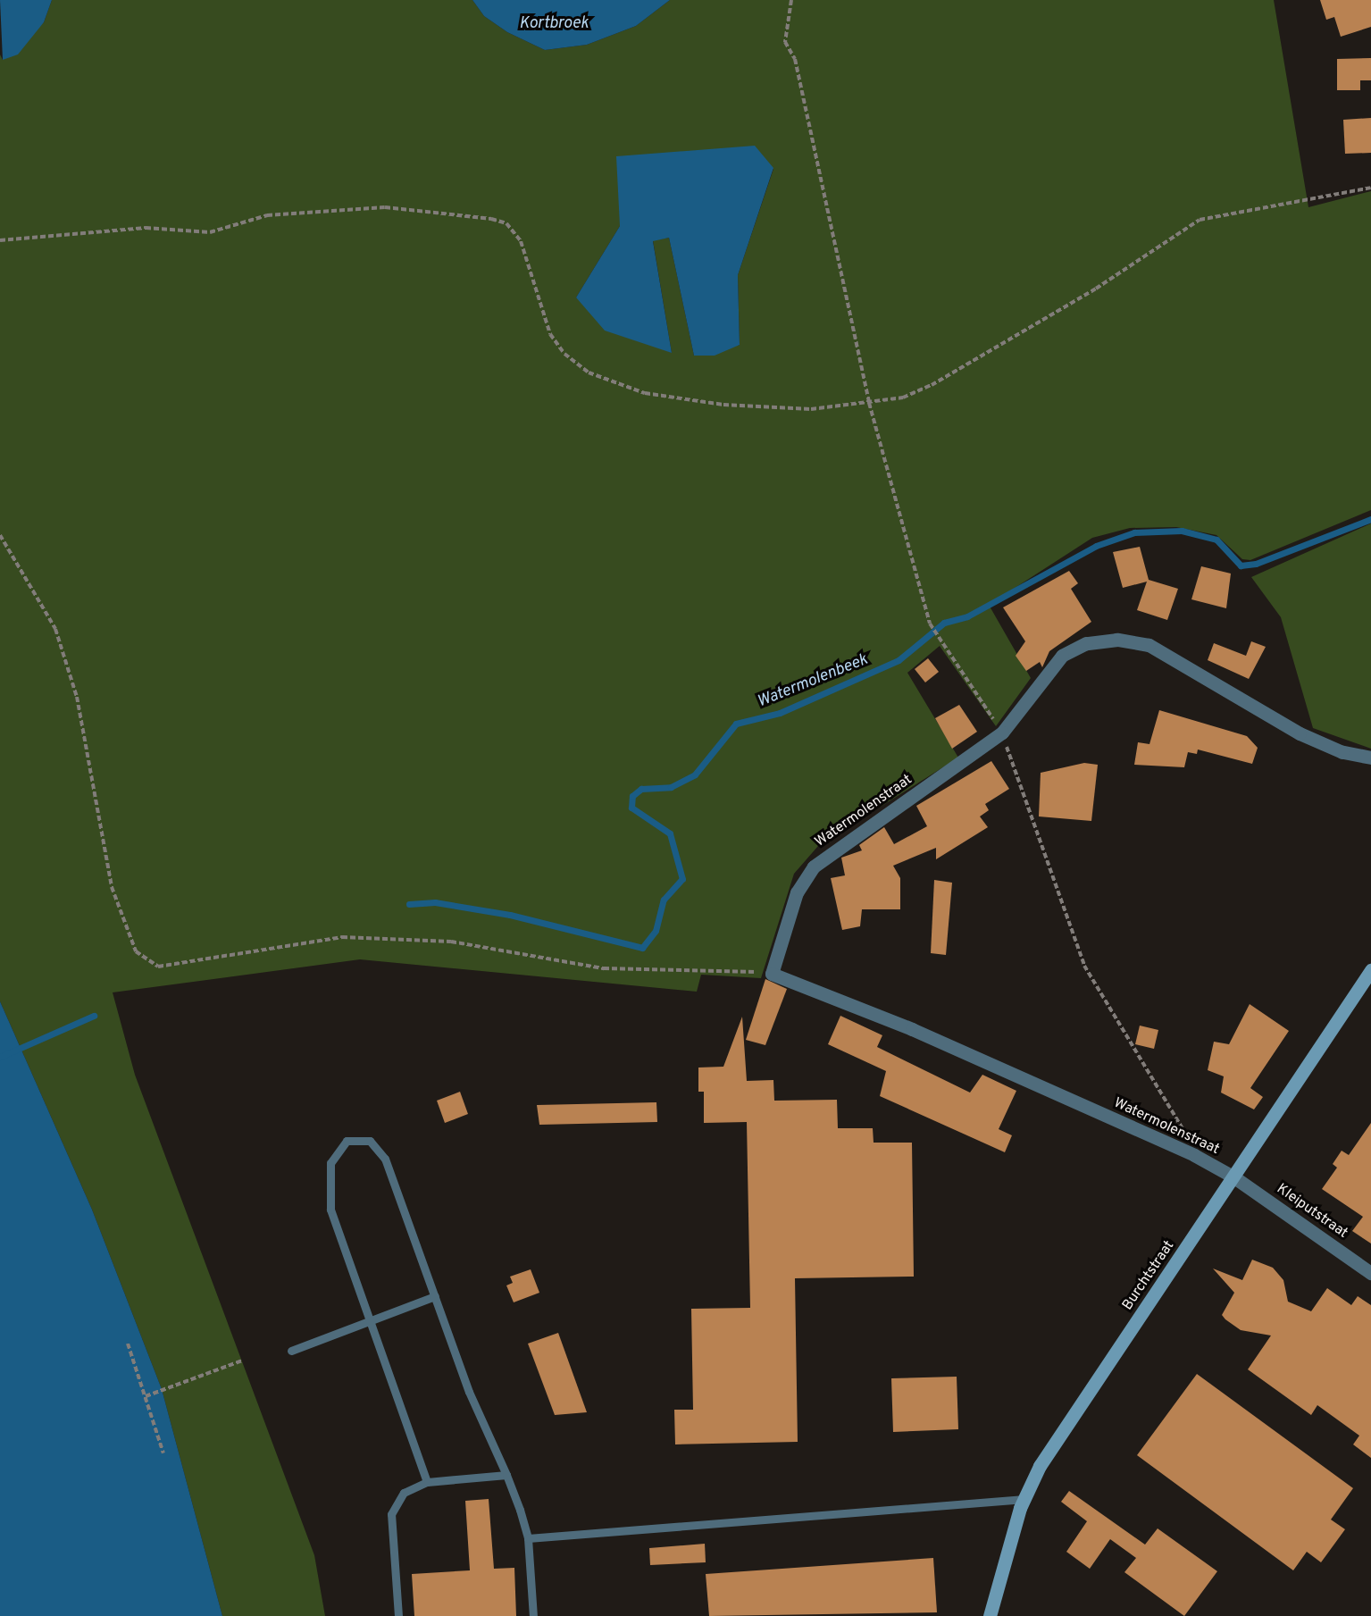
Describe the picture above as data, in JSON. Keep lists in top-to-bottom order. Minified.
{"streets":{"main road":["Burchtstraat"],"street":["Watermolenstraat","Kleiputstraat"]},"crossings":[["Watermolenstraat","Kleiputstraat"],["Watermolenstraat","Burchtstraat"],["Kleiputstraat","Burchtstraat"]],"water":["Kortbroek","Watermolenbeek"]}
